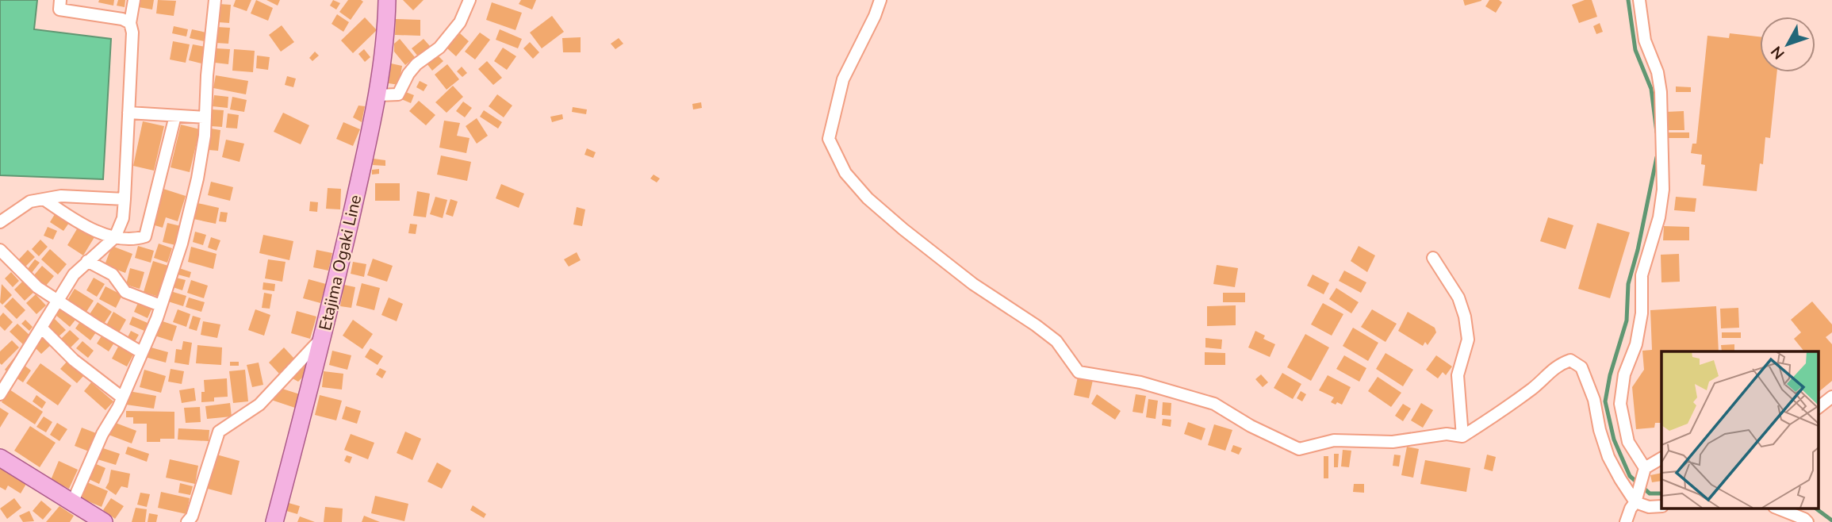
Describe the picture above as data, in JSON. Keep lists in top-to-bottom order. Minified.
{"streets":{"main road":["Etajima Ogaki Line"]},"north":"bottom left"}
